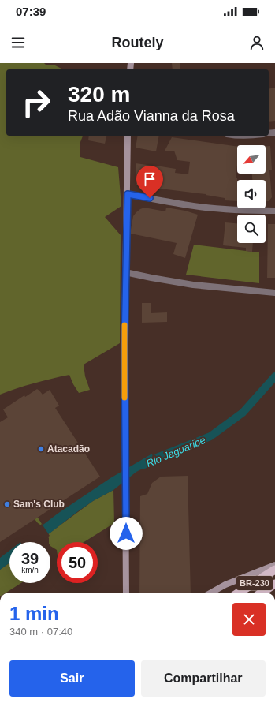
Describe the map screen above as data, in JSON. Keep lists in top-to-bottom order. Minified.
{"streets":{"highway":["BR-230"]},"water":["Rio Jaguaribe"],"places":["Atacadão","Sam's Club"],"north":"bottom left","page":{"status":"07:39","header":"Routely","turn":["320 m","Rua Adão Vianna da Rosa"],"speed":"39 km/h","limit":"50","heading":["1 min","340 m · 07:40"],"buttons":["Sair","Compartilhar"]}}
